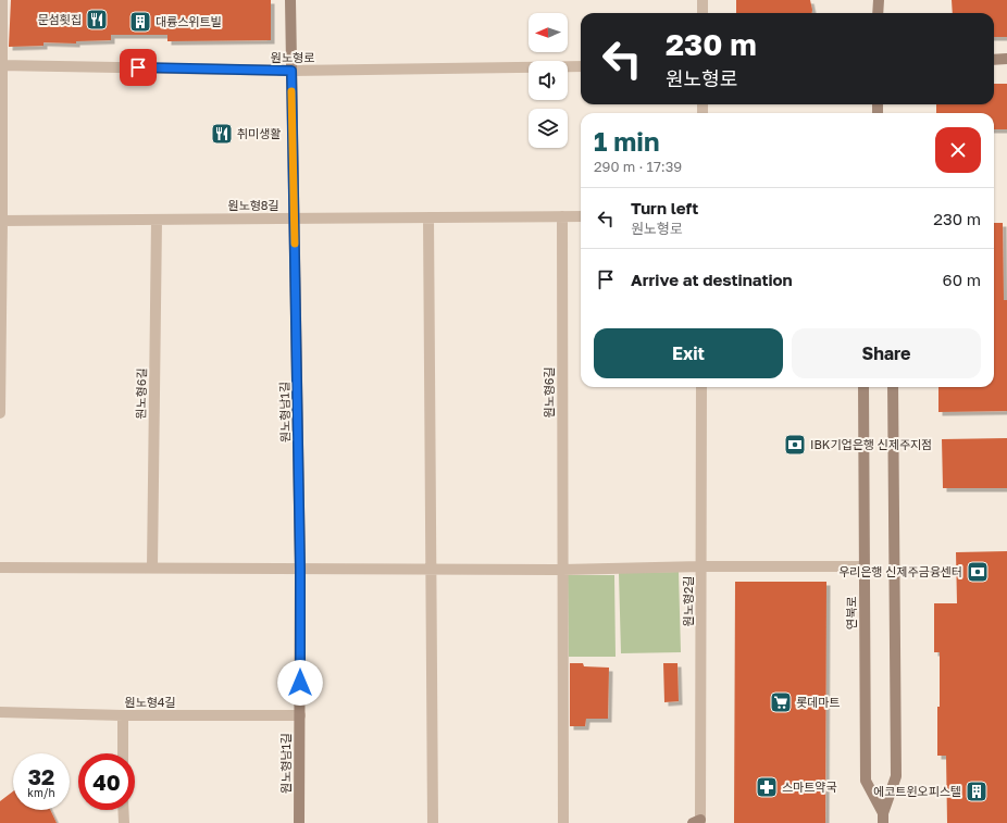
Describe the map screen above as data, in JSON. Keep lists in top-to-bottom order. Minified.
{"streets":{"main road":["원노형남1길","연북로"],"street":["원노형로","원노형8길","원노형6길","원노형2길","원노형4길"]},"crossings":[["원노형로","원노형남1길"],["원노형8길","원노형6길"],["원노형8길","원노형남1길"],["원노형남1길","원노형4길"]],"places":{"restaurant":["문섬횟집","취미생활"],"building":["대륭스위트빌","에코트윈오피스텔"],"bank":["IBK기업은행 신제주지점","우리은행 신제주금융센터"],"supermarket":["롯데마트"],"pharmacy":["스마트약국"]},"north":"left","page":{"turn":["230 m","원노형로"],"heading":["1 min","290 m · 17:39"],"list":[{"name":"Turn left","note":"원노형로","value":"230 m"},{"name":"Arrive at destination","value":"60 m"}],"buttons":["Exit","Share"],"speed":"32 km/h","limit":"40"}}
